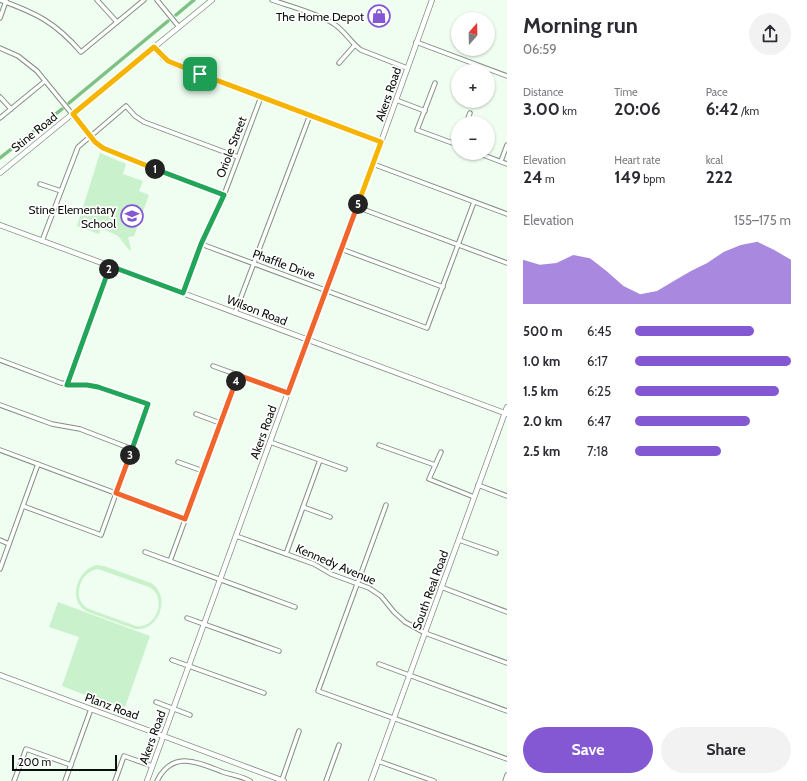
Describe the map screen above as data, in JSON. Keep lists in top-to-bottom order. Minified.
{"streets":{"street":["Akers Road","Stine Road","Oriole Street","Phaffle Drive","Wilson Road","Kennedy Avenue","South Real Road","Planz Road"]},"crossings":[["Akers Road","Phaffle Drive"],["Akers Road","Wilson Road"],["Akers Road","Kennedy Avenue"],["Akers Road","Planz Road"],["Oriole Street","Phaffle Drive"],["Oriole Street","Wilson Road"],["Wilson Road","South Real Road"],["Kennedy Avenue","South Real Road"]],"places":{"shop":["The Home Depot"],"school or university":["Stine Elementary School"]},"scale_bar":"200 m","north":"top","page":{"heading":["Morning run","06:59"],"map_buttons":["+","−"],"stats":[["Distance","3.00 km"],["Time","20:06"],["Pace","6:42 /km"],["Elevation","24 m"],["Heart rate","149 bpm"],["kcal","222"]],"pins":["1","5","2","4","3"],"chart":["Elevation","155–175 m"],"list":[{"name":"500 m","note":"6:45"},{"name":"1.0 km","note":"6:17"},{"name":"1.5 km","note":"6:25"},{"name":"2.0 km","note":"6:47"},{"name":"2.5 km","note":"7:18"}],"buttons":["Save","Share"],"scale":"200 m"}}
